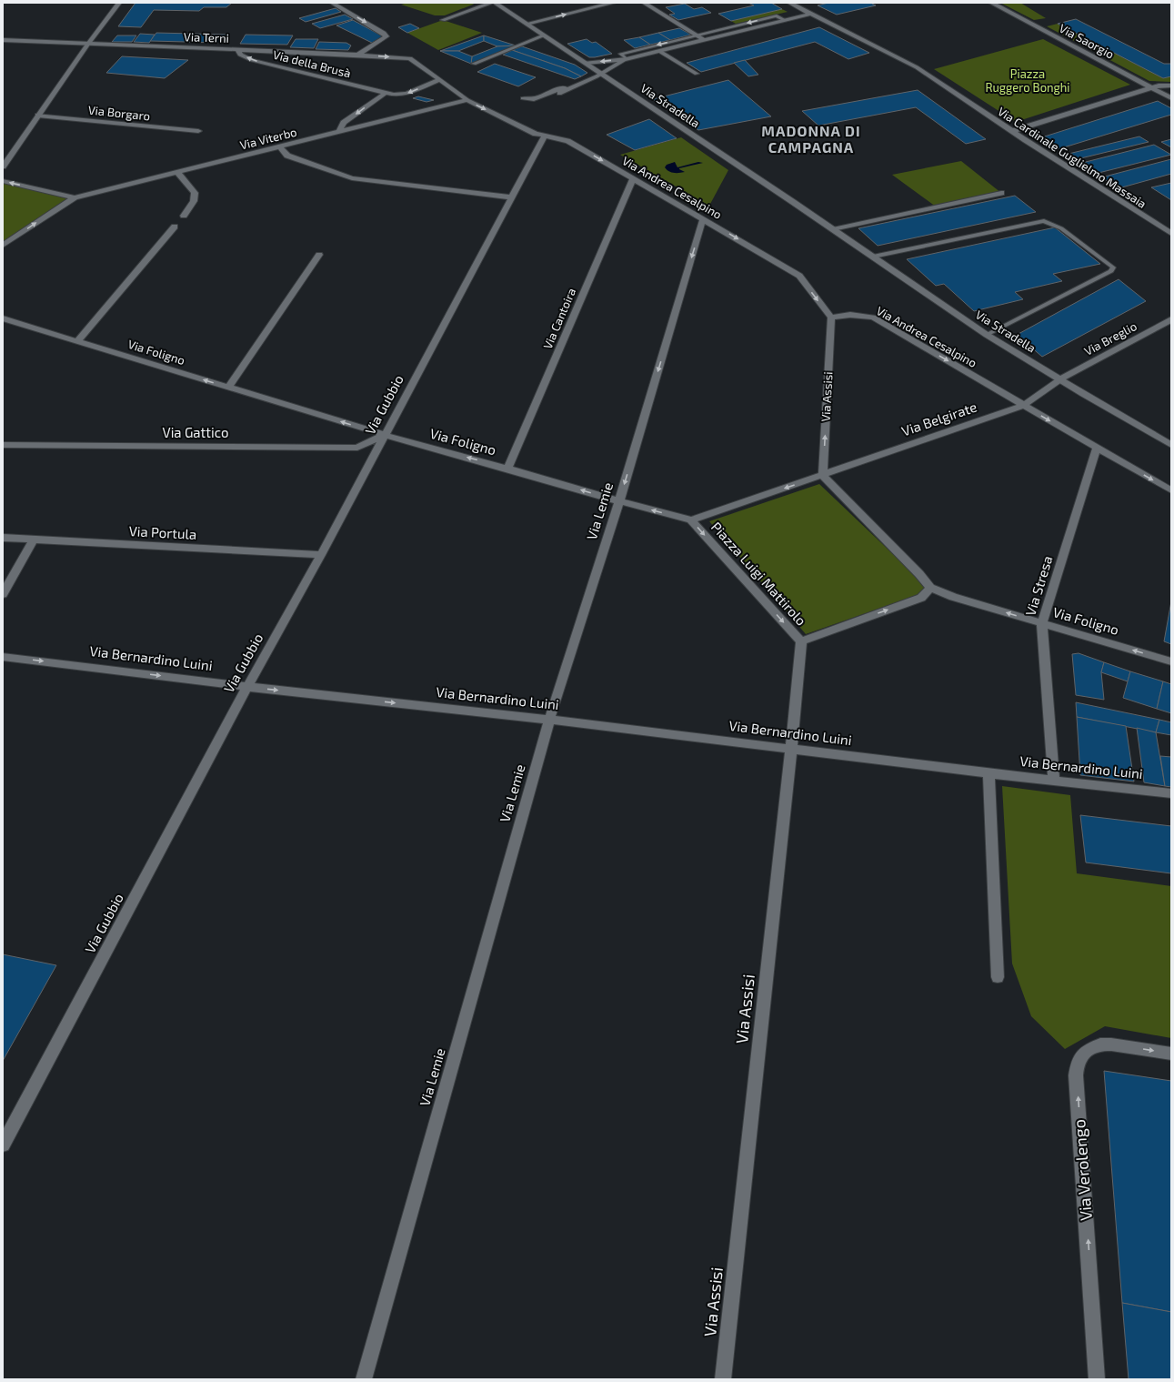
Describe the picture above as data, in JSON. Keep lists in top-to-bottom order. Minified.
{"streets":{"street":["Via Terni","Via Saorgio","Via della Brusà","Via Stradella","Via Borgaro","Via Viterbo","Via Cardinale Guglielmo Massaia","Via Andrea Cesalpino","Via Cantoira","Via Breglio","Via Foligno","Via Assisi","Via Gubbio","Via Belgirate","Via Gattico","Via Lemie","Via Portula","Piazza Luigi Mattirolo","Via Stresa","Via Bernardino Luini","Via Verolengo"]},"crossings":[["Via Terni","Via della Brusà"],["Via Terni","Via Andrea Cesalpino"],["Via della Brusà","Via Andrea Cesalpino"],["Via Stradella","Via Breglio"],["Via Stradella","Via Belgirate"],["Via Viterbo","Via Andrea Cesalpino"],["Via Andrea Cesalpino","Via Cantoira"],["Via Andrea Cesalpino","Via Assisi"],["Via Andrea Cesalpino","Via Gubbio"],["Via Andrea Cesalpino","Via Belgirate"],["Via Andrea Cesalpino","Via Lemie"],["Via Andrea Cesalpino","Via Stresa"],["Via Cantoira","Via Foligno"],["Via Breglio","Via Belgirate"],["Via Foligno","Via Gubbio"],["Via Foligno","Via Gattico"],["Via Foligno","Via Lemie"],["Via Foligno","Piazza Luigi Mattirolo"],["Via Foligno","Via Stresa"],["Via Assisi","Via Belgirate"],["Via Assisi","Piazza Luigi Mattirolo"],["Via Assisi","Via Bernardino Luini"],["Via Gubbio","Via Gattico"],["Via Gubbio","Via Portula"],["Via Gubbio","Via Bernardino Luini"],["Via Belgirate","Piazza Luigi Mattirolo"],["Via Lemie","Via Bernardino Luini"],["Via Stresa","Via Bernardino Luini"]],"one_way":["Via Andrea Cesalpino","Via Foligno","Via Bernardino Luini"],"districts":["MADONNA DI CAMPAGNA"],"parks":["Piazza Ruggero Bonghi"]}
